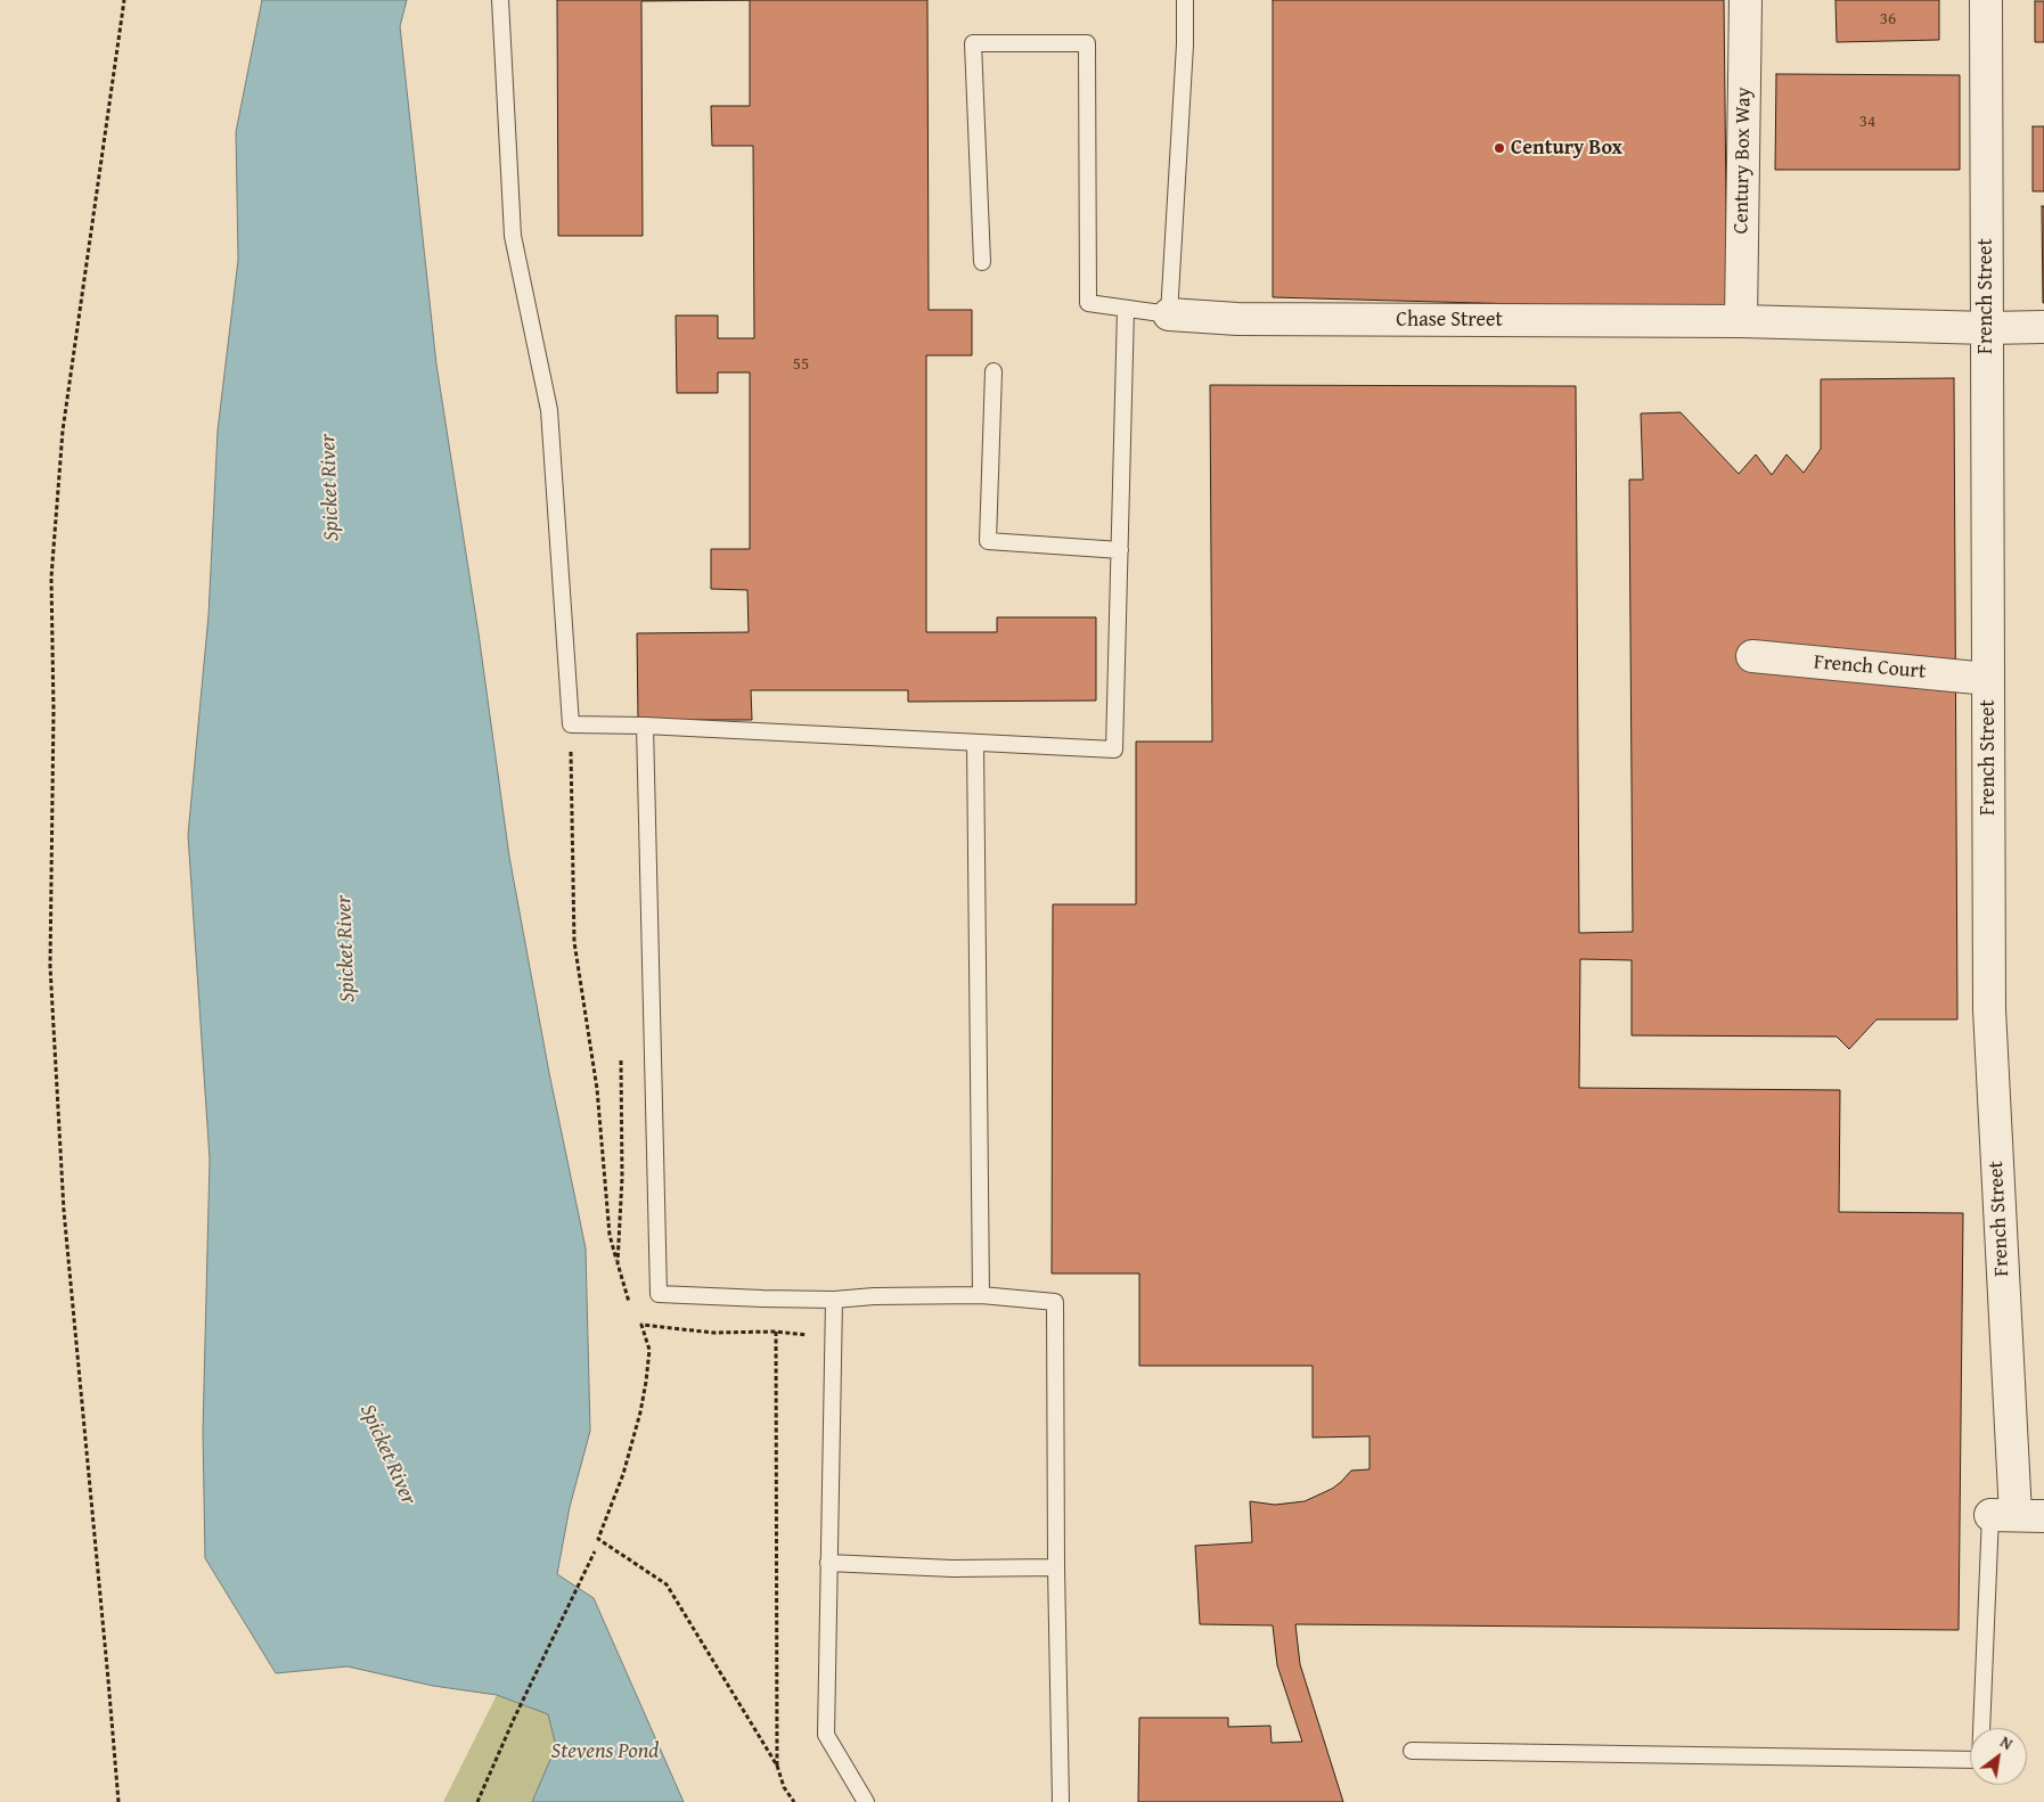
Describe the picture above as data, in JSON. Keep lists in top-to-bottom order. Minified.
{"streets":{"street":["Century Box Way","French Street","Chase Street","French Court"]},"crossings":[["Century Box Way","Chase Street"],["French Street","Chase Street"],["French Street","French Court"]],"water":["Spicket River","Stevens Pond"],"places":["Century Box"],"house_numbers":["36","34","55"],"north":"top right"}
